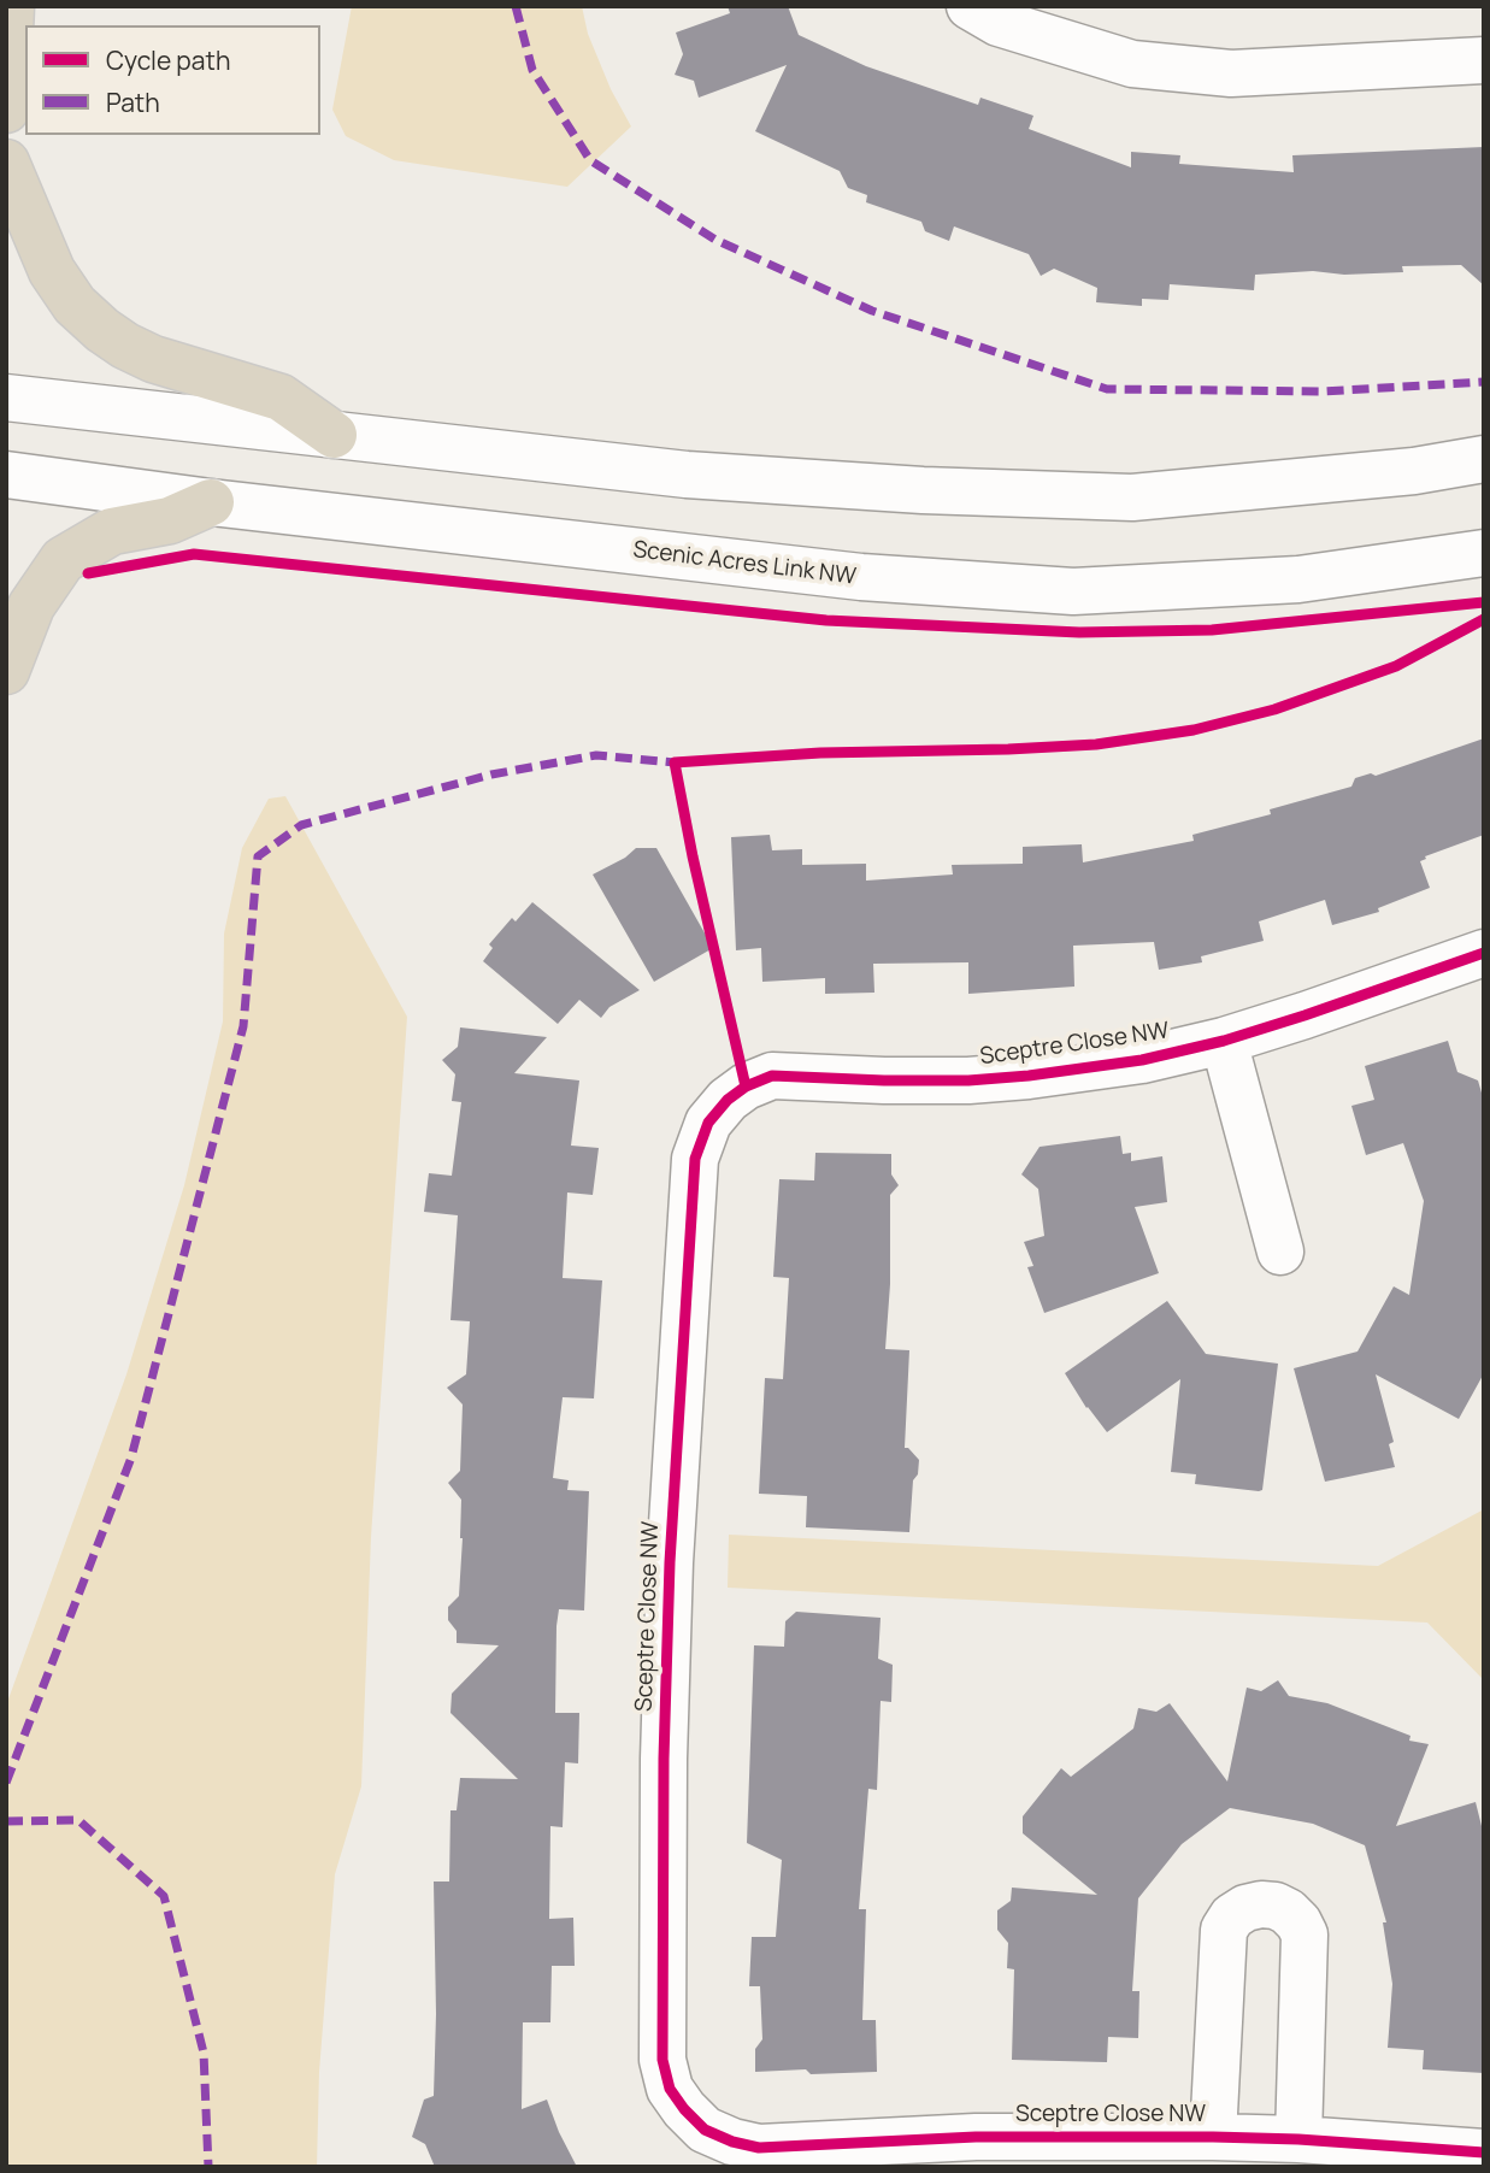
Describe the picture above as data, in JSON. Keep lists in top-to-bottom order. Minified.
{"streets":{"street":["Scenic Acres Link NW","Sceptre Close NW"]},"legend":["Cycle path","Path"]}
